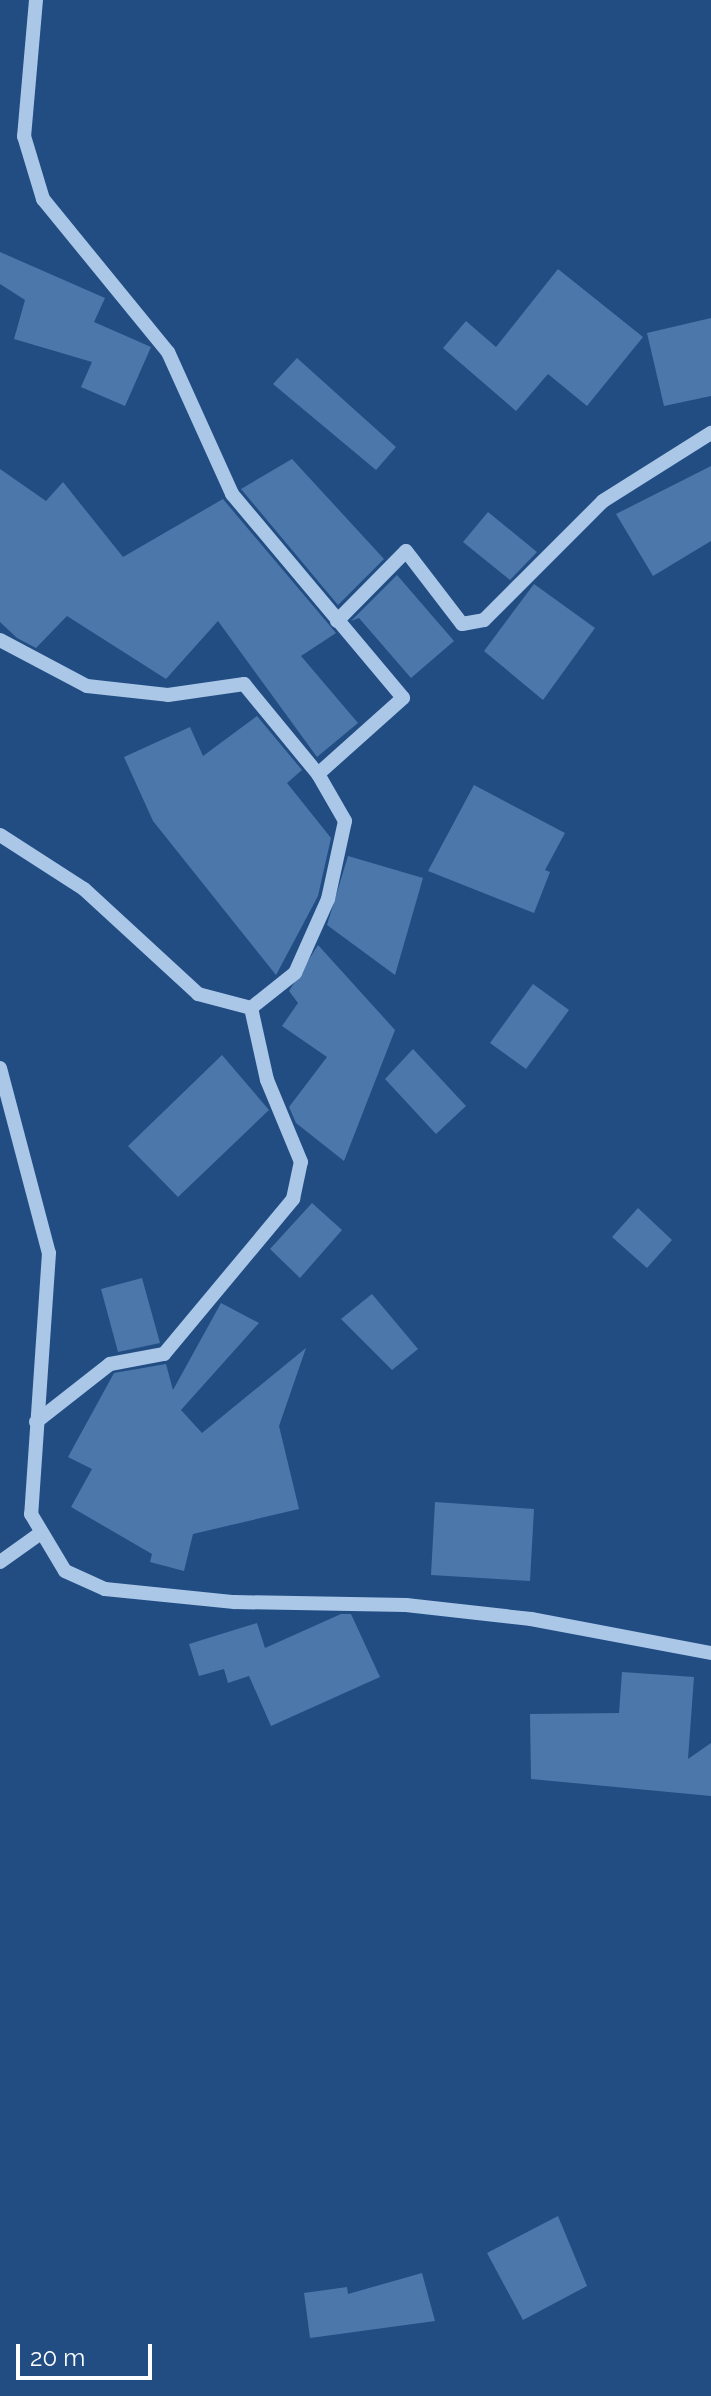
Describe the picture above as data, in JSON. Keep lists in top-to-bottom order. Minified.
{"scale_bar":"20 m"}
